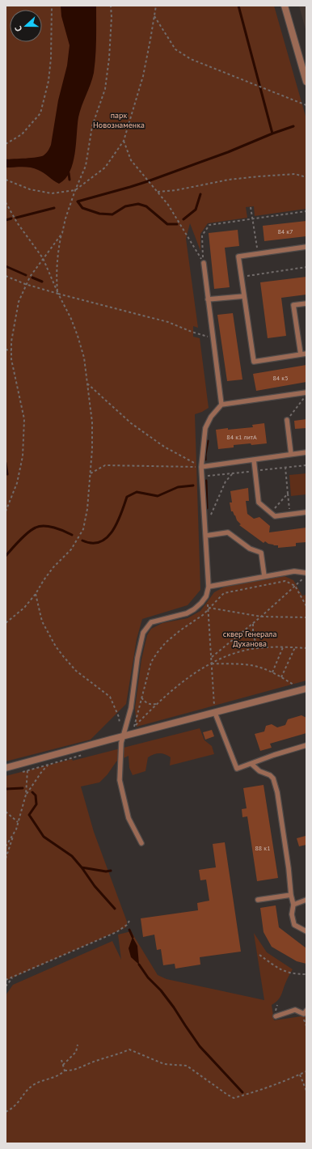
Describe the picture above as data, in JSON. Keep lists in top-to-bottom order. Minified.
{"parks":["парк Новознаменка","сквер Генерала Духанова"],"house_numbers":["84 к7","84 к5","84 к1 литА","88 к1"],"north":"left"}
